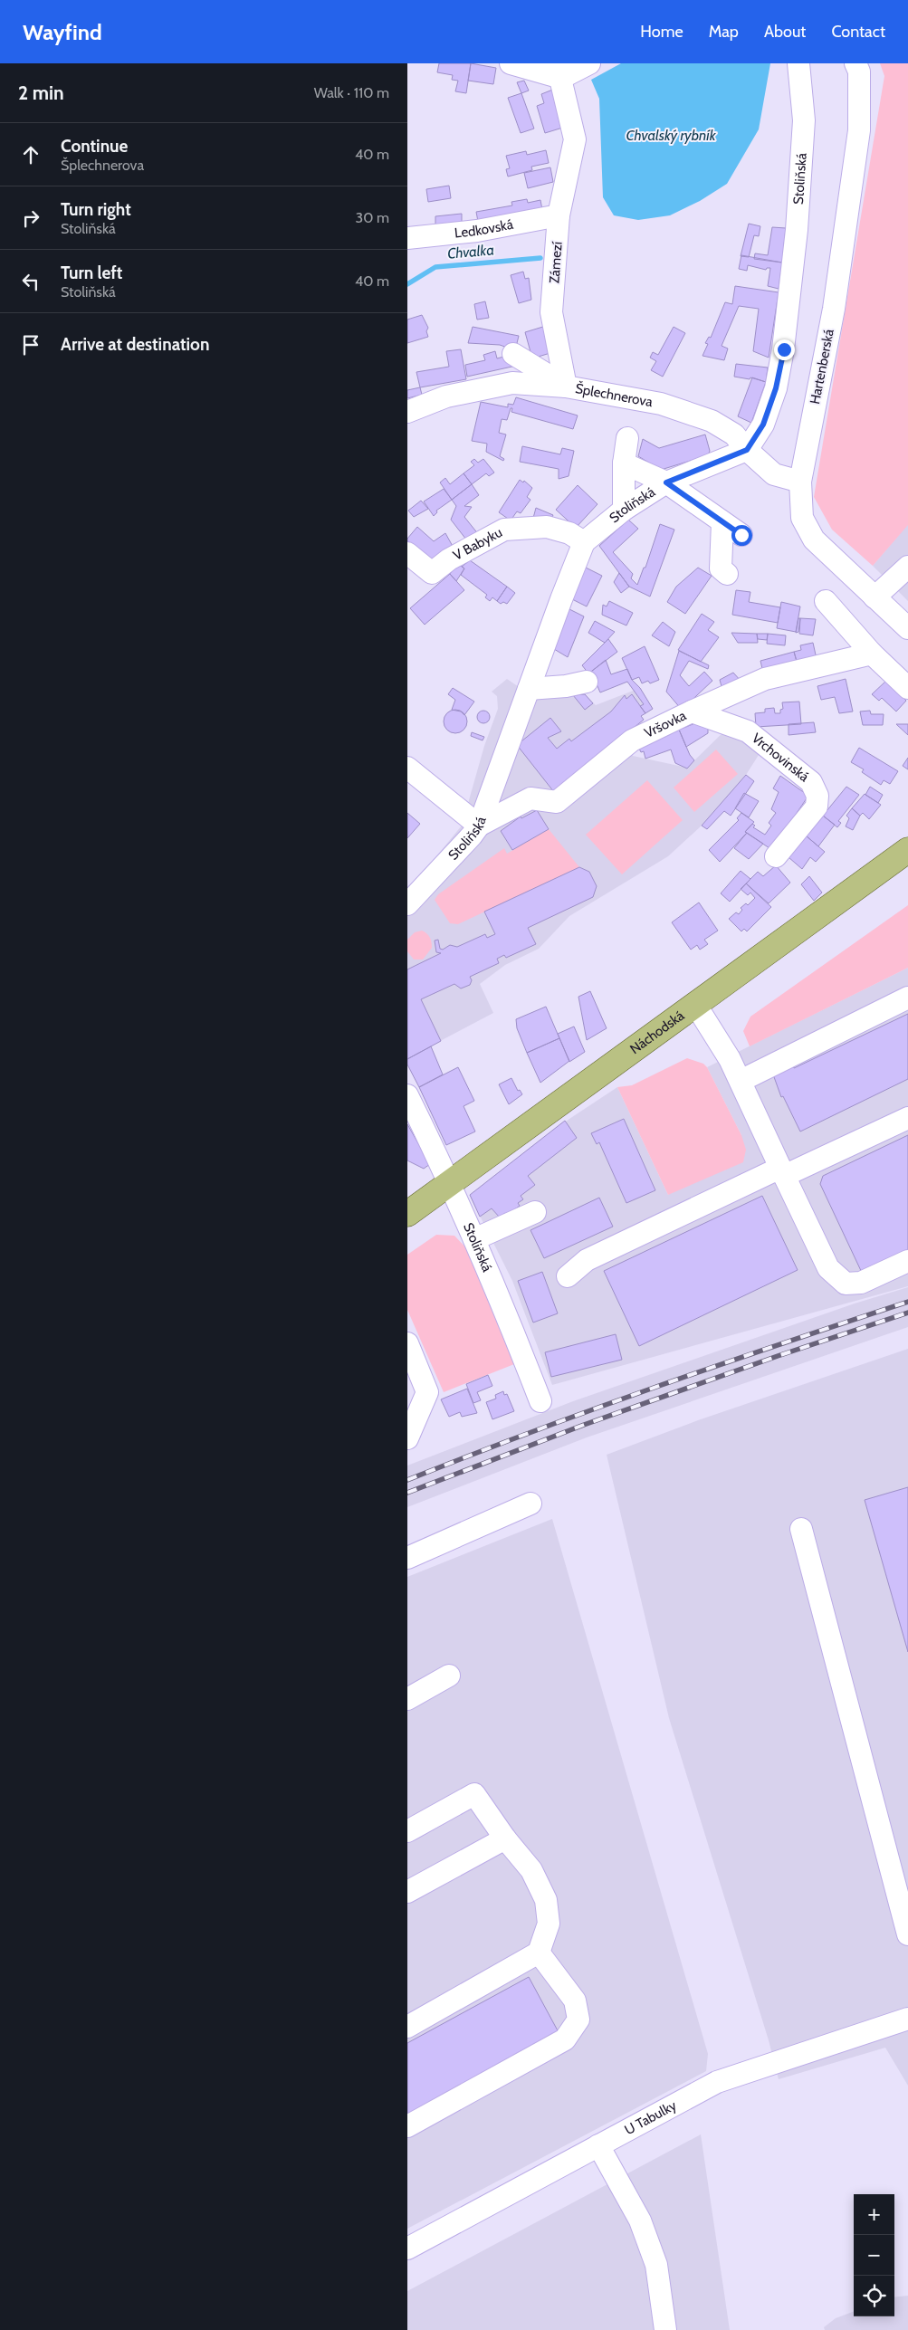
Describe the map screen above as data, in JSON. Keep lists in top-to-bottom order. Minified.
{"streets":{"main road":["Náchodská"],"street":["Stoliňská","Ledkovská","Zámezí","Hartenberská","Šplechnerova","V Babyku","Vršovka","Vrchovinská","U Tabulky"]},"crossings":[["Stoliňská","Šplechnerova"],["Stoliňská","V Babyku"],["Stoliňská","Vršovka"],["Stoliňská","Náchodská"],["Ledkovská","Zámezí"],["Zámezí","Šplechnerova"],["Hartenberská","Šplechnerova"],["Vršovka","Vrchovinská"]],"water":["Chvalský rybník","Chvalka"],"page":{"header":"Wayfind","nav":["Home","Map","About","Contact"],"heading":["2 min","Walk · 110 m"],"list":[["Continue","Šplechnerova","40 m"],["Turn right","Stoliňská","30 m"],["Turn left","Stoliňská","40 m"],"Arrive at destination"],"map_buttons":["+","−"]}}
